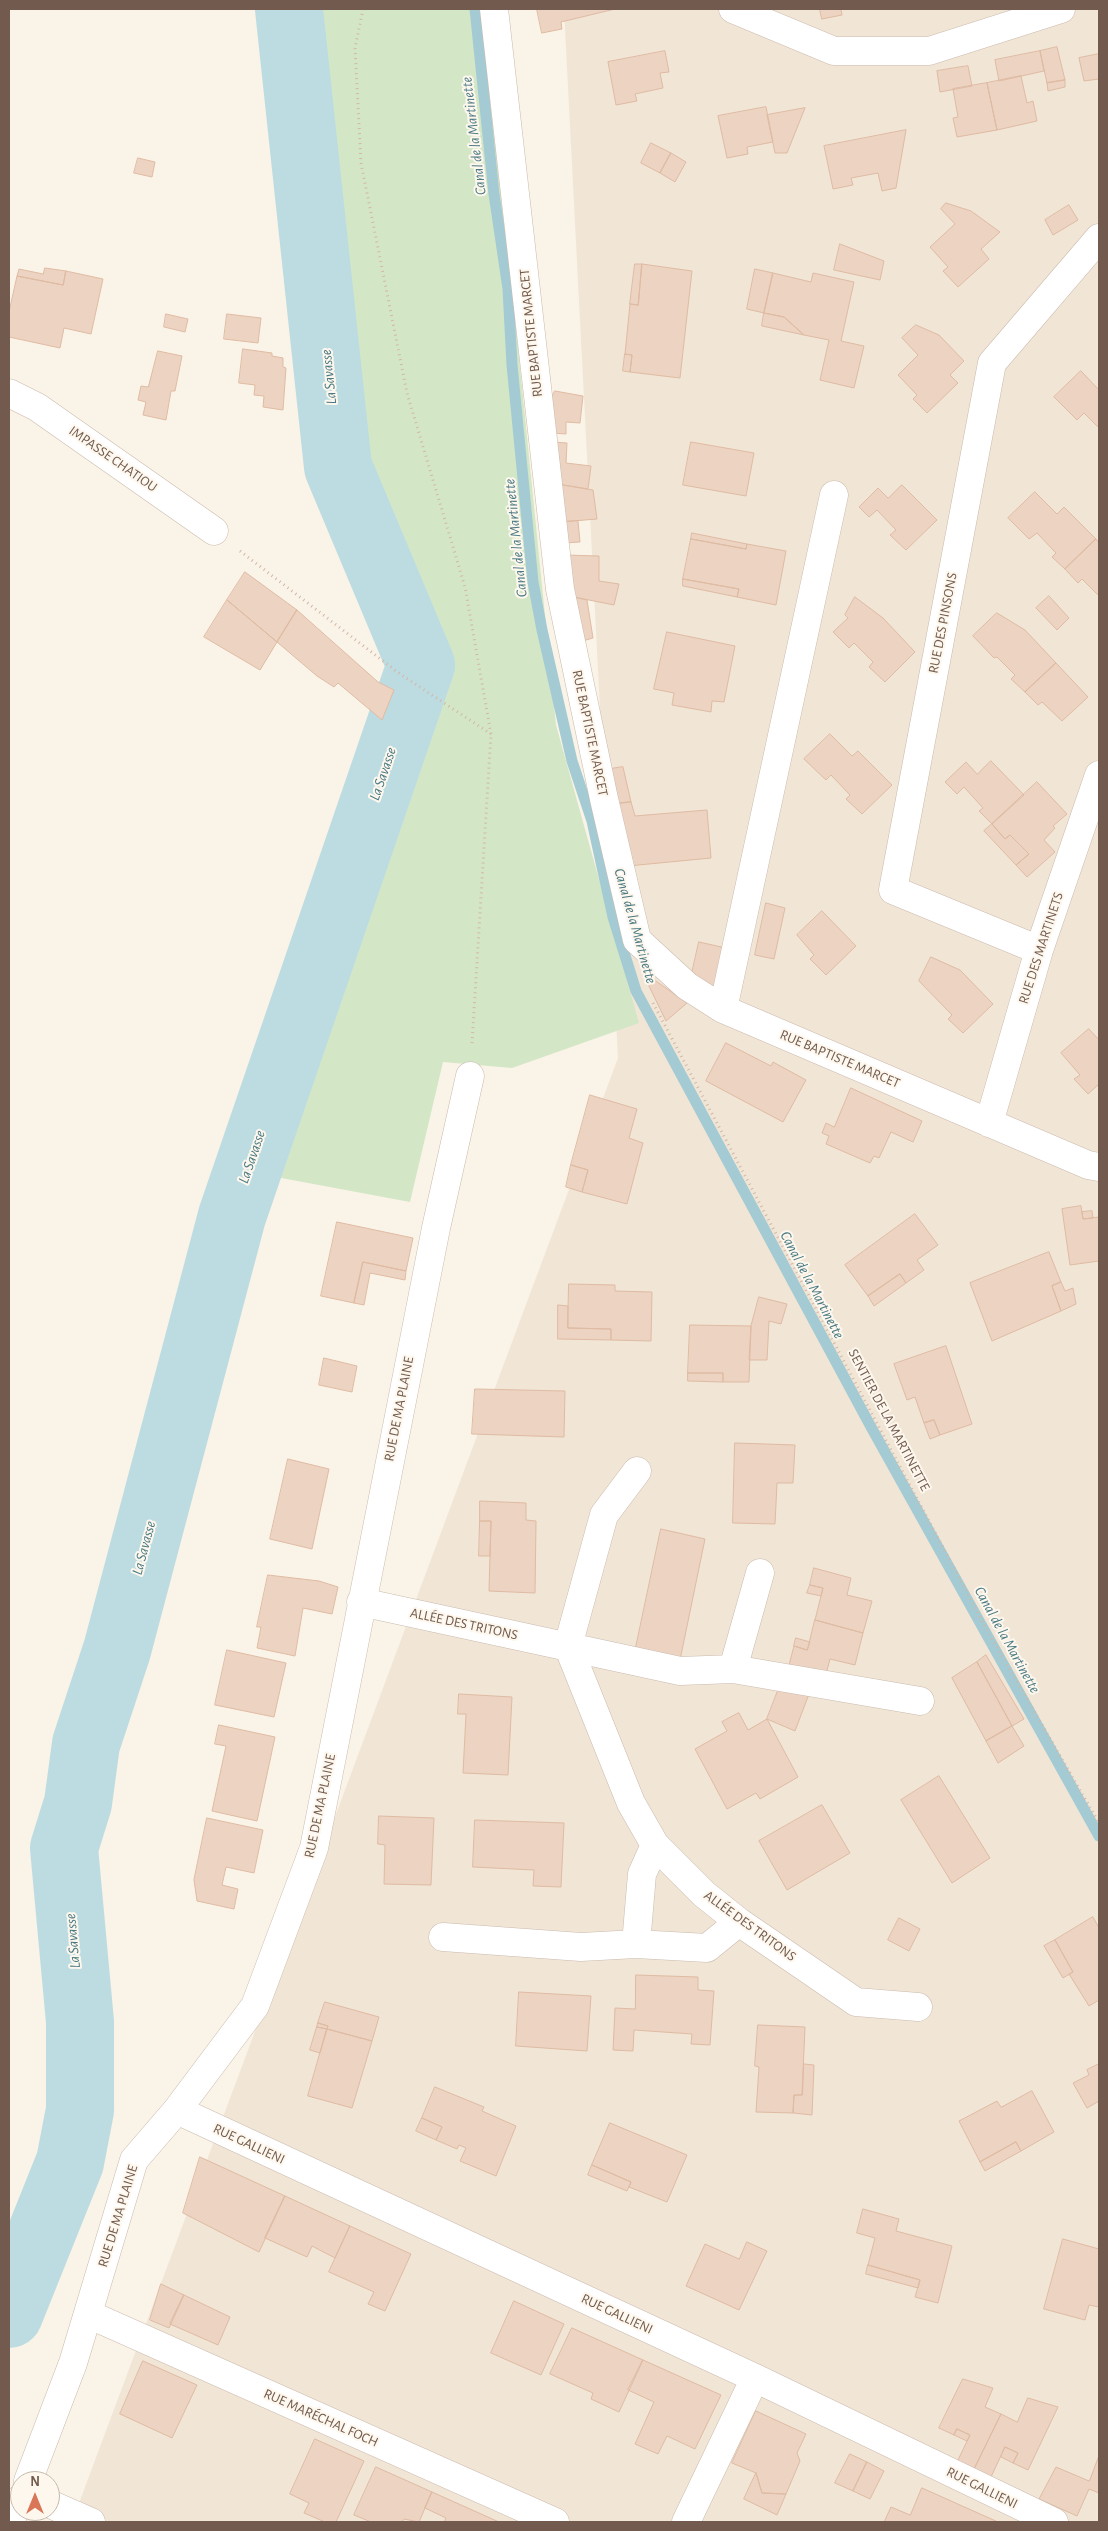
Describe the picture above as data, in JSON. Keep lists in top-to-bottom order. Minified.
{"streets":{"street":["RUE BAPTISTE MARCET","IMPASSE CHATIOU","RUE DES PINSONS","RUE DES MARTINETS","RUE DE MA PLAINE","ALLÉE DES TRITONS","RUE GALLIENI","RUE MARÉCHAL FOCH"],"path":["SENTIER DE LA MARTINETTE"]},"crossings":[["RUE BAPTISTE MARCET","RUE DES MARTINETS"],["RUE DES PINSONS","RUE DES MARTINETS"],["RUE DE MA PLAINE","ALLÉE DES TRITONS"],["RUE DE MA PLAINE","RUE GALLIENI"],["RUE DE MA PLAINE","RUE MARÉCHAL FOCH"]],"water":["Canal de la Martinette","La Savasse"],"north":"top"}
